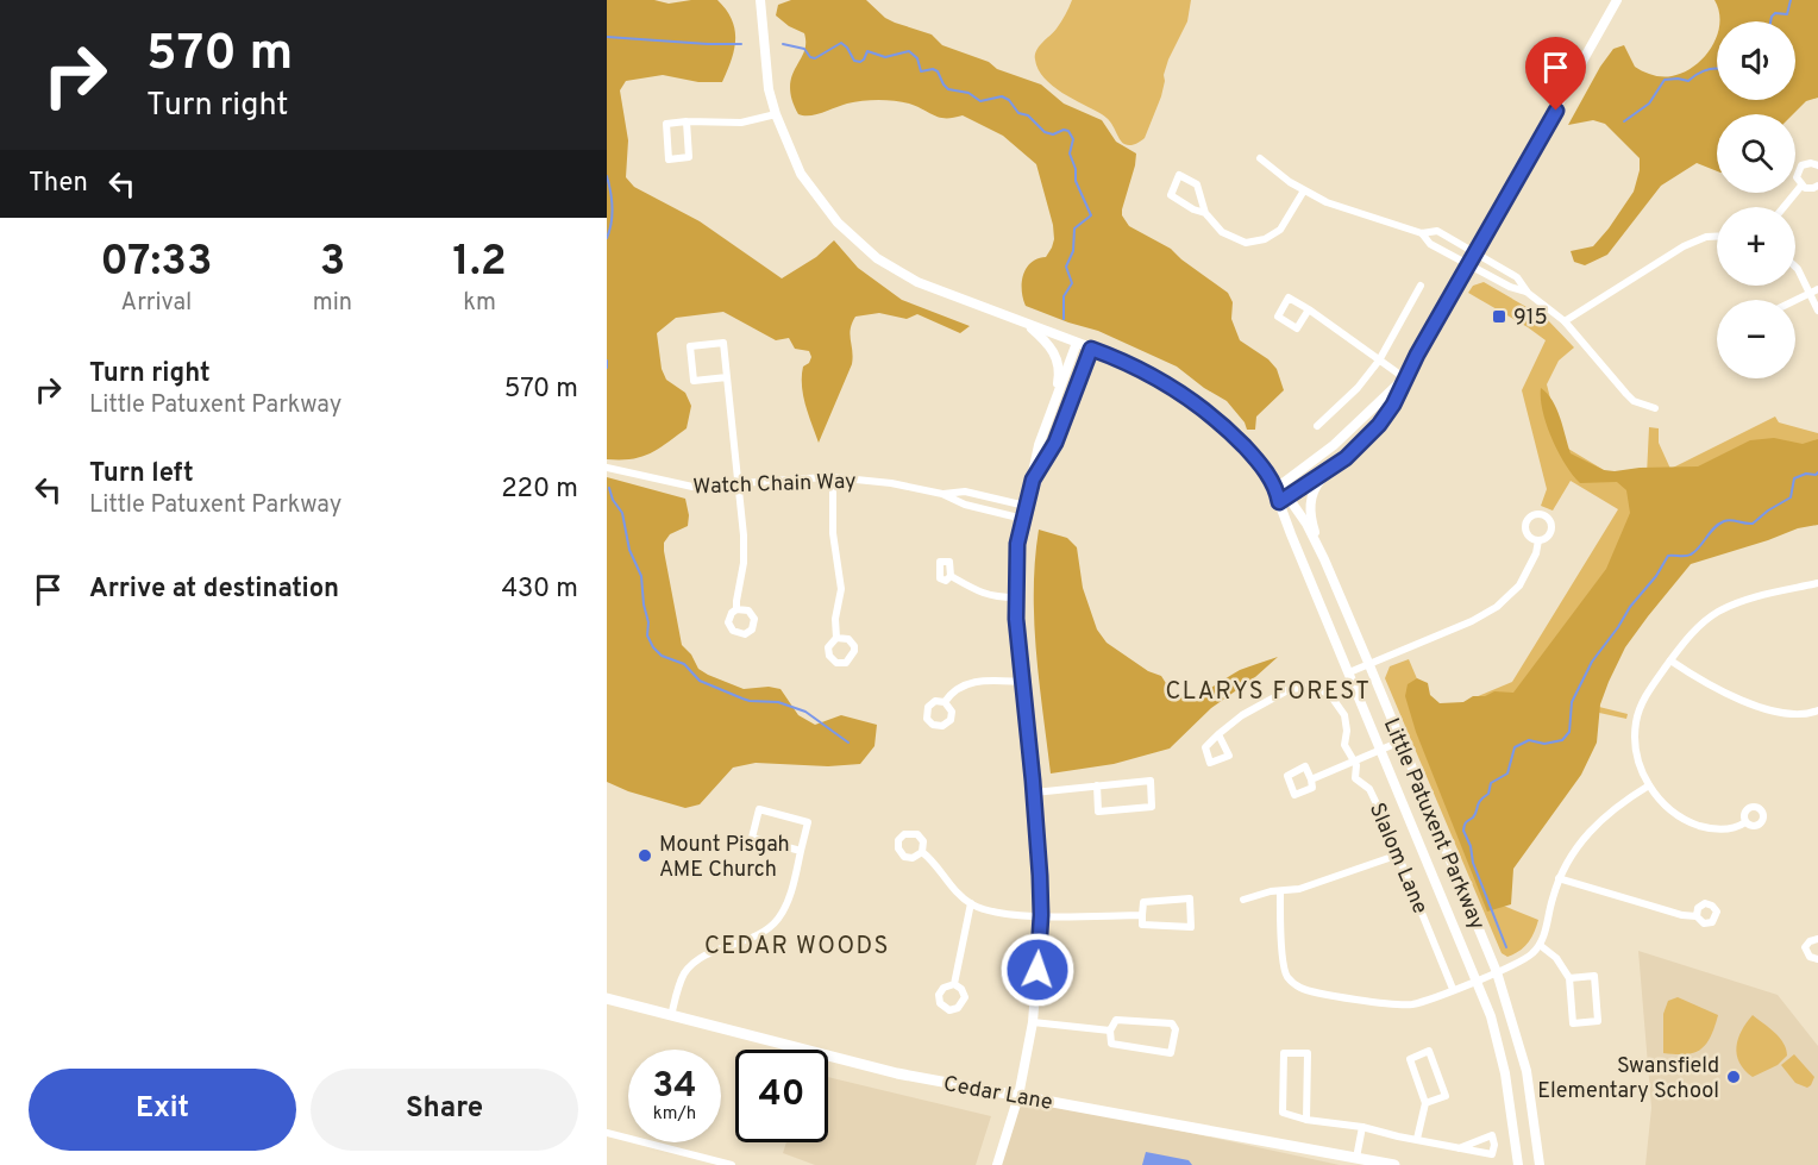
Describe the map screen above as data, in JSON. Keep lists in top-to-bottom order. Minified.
{"streets":{"main road":["Cedar Lane"],"street":["Watch Chain Way","Little Patuxent Parkway","Slalom Lane"]},"districts":["CLARYS FOREST","CEDAR WOODS"],"places":{"transit":["915"],"other":["Mount Pisgah AME Church","Swansfield Elementary School"]},"page":{"turn":["570 m","Turn right"],"map_buttons":["+","−"],"then":"Then","eta":["07:33","Arrival","3","min","1.2","km"],"list":[{"name":"Turn right","note":"Little Patuxent Parkway","value":"570 m"},{"name":"Turn left","note":"Little Patuxent Parkway","value":"220 m"},{"name":"Arrive at destination","value":"430 m"}],"speed":"34 km/h","limit":"40","buttons":["Exit","Share"]}}
